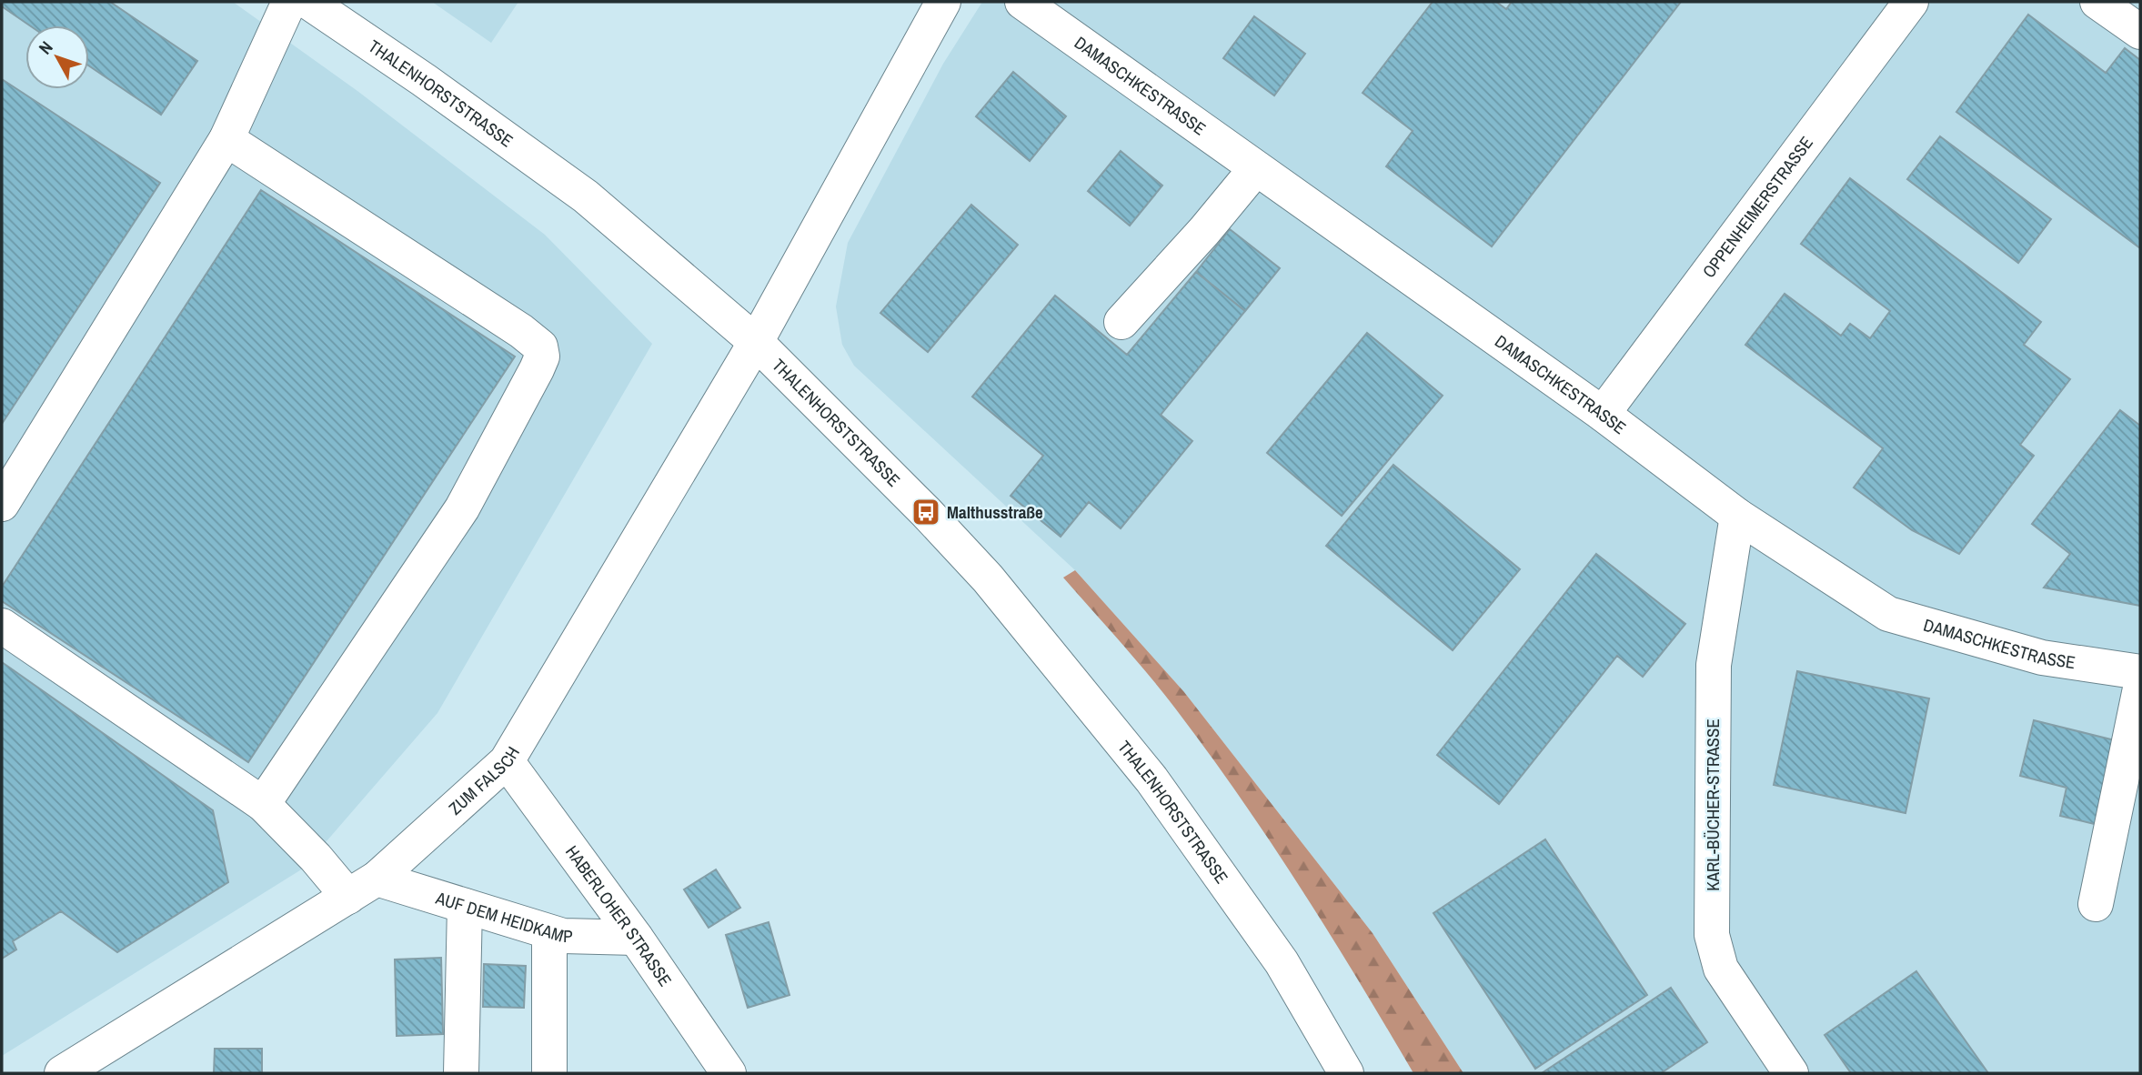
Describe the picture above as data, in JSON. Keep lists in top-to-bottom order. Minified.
{"streets":{"street":["DAMASCHKESTRASSE","THALENHORSTSTRASSE","OPPENHEIMERSTRASSE","ZUM FALSCH","KARL-BÜCHER-STRASSE","AUF DEM HEIDKAMP","HABERLOHER STRASSE"]},"crossings":[["DAMASCHKESTRASSE","OPPENHEIMERSTRASSE"],["DAMASCHKESTRASSE","KARL-BÜCHER-STRASSE"],["THALENHORSTSTRASSE","ZUM FALSCH"],["ZUM FALSCH","AUF DEM HEIDKAMP"],["ZUM FALSCH","HABERLOHER STRASSE"],["AUF DEM HEIDKAMP","HABERLOHER STRASSE"]],"places":{"bus stop":["Malthusstraße"]},"north":"top left"}
